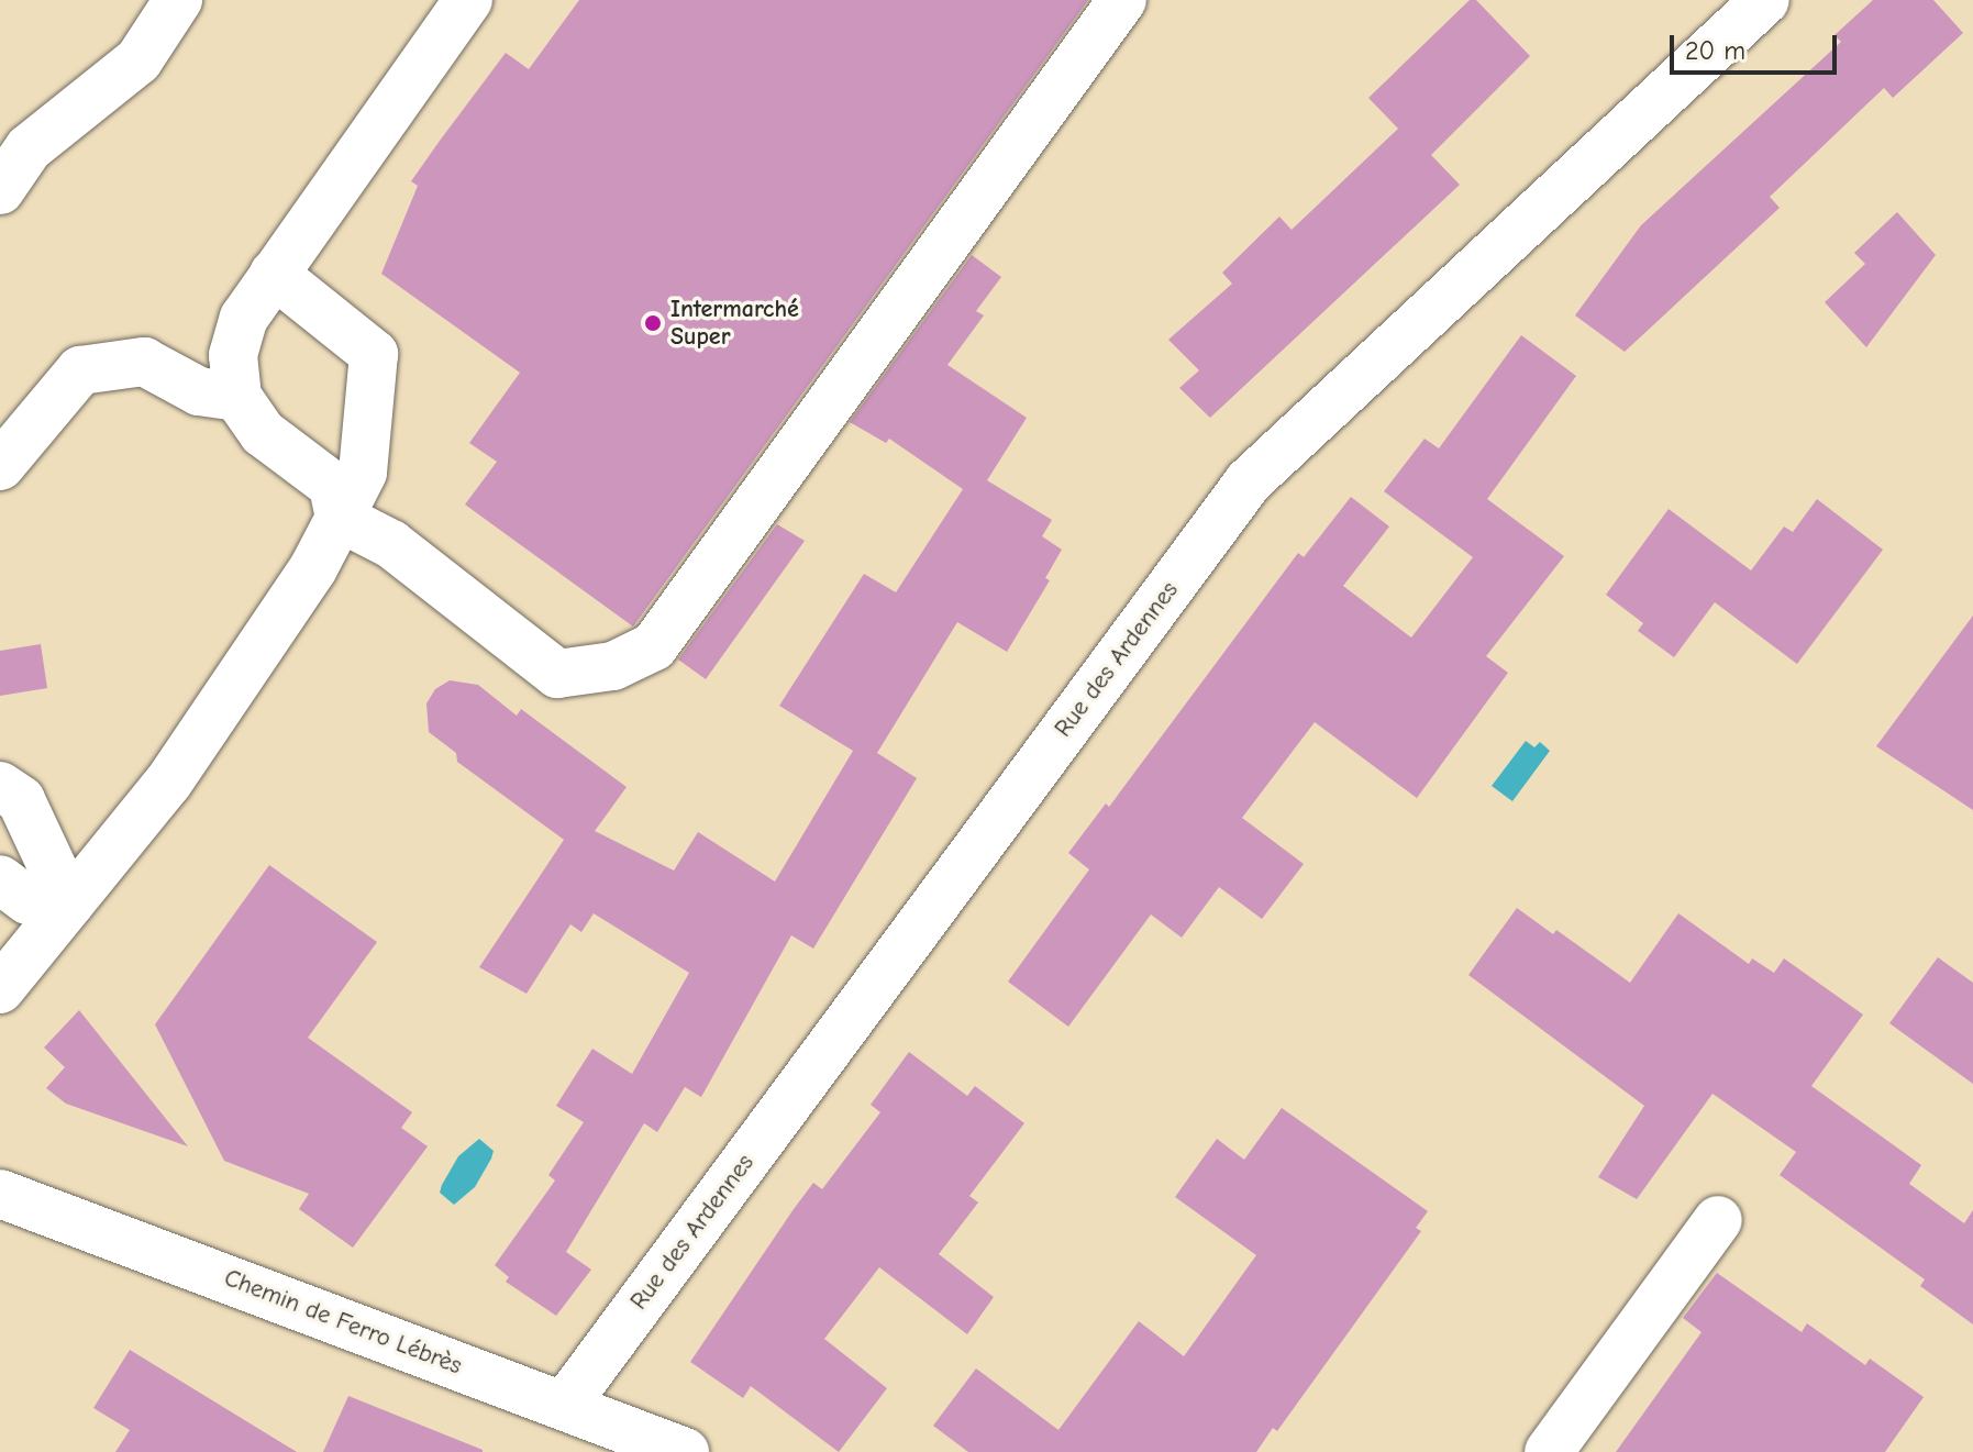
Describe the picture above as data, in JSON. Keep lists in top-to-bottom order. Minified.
{"streets":{"street":["Rue des Ardennes","Chemin de Ferro Lébrès"]},"crossings":[["Rue des Ardennes","Chemin de Ferro Lébrès"]],"places":["Intermarché Super"],"scale_bar":"20 m"}
